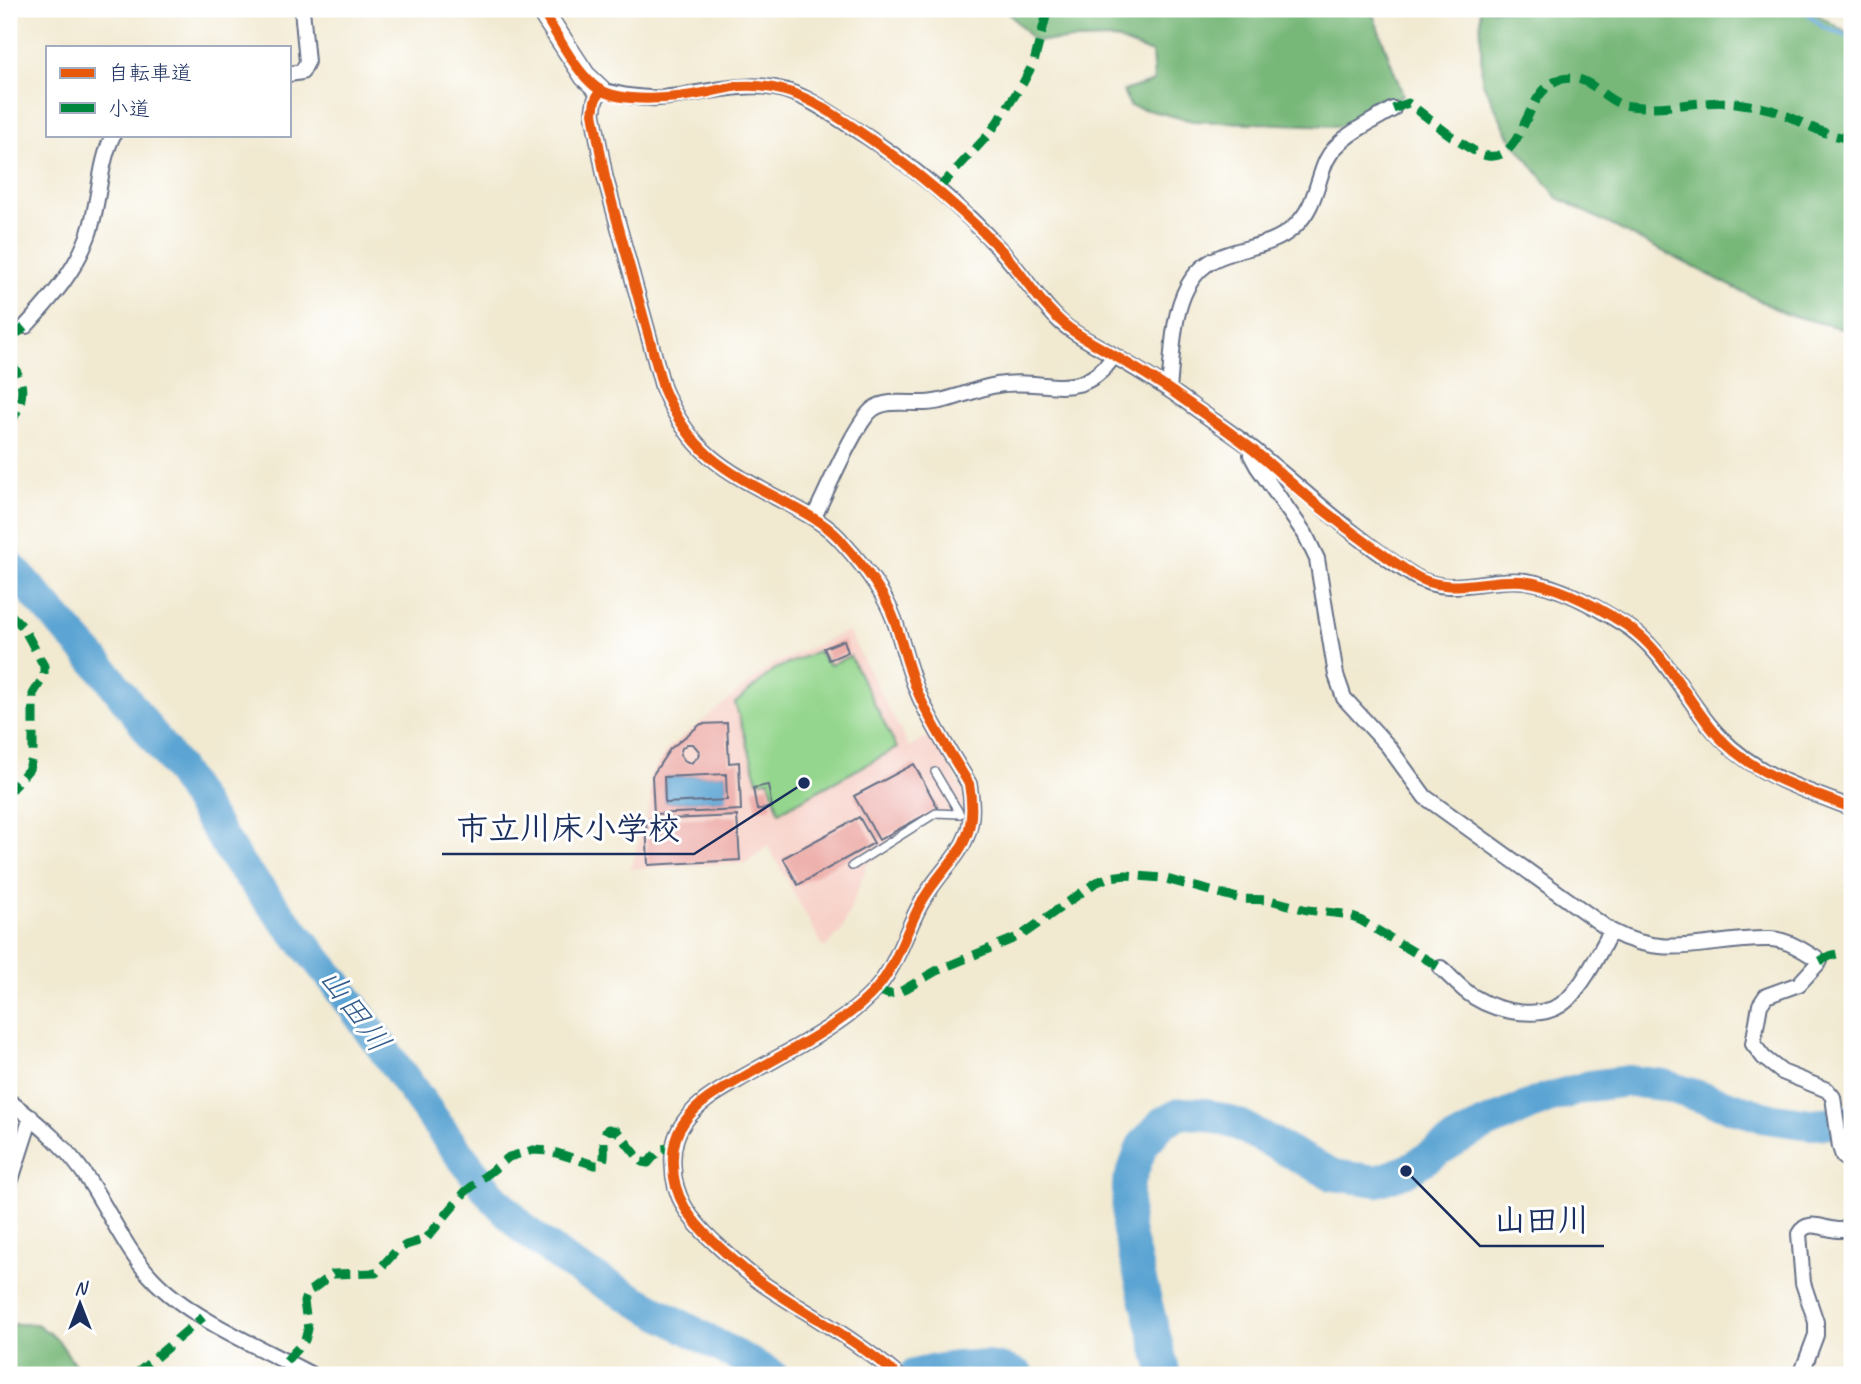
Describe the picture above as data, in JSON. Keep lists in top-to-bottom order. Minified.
{"water":["山田川"],"places":["市立川床小学校","山田川"],"legend":["自転車道","小道"],"north":"top"}
